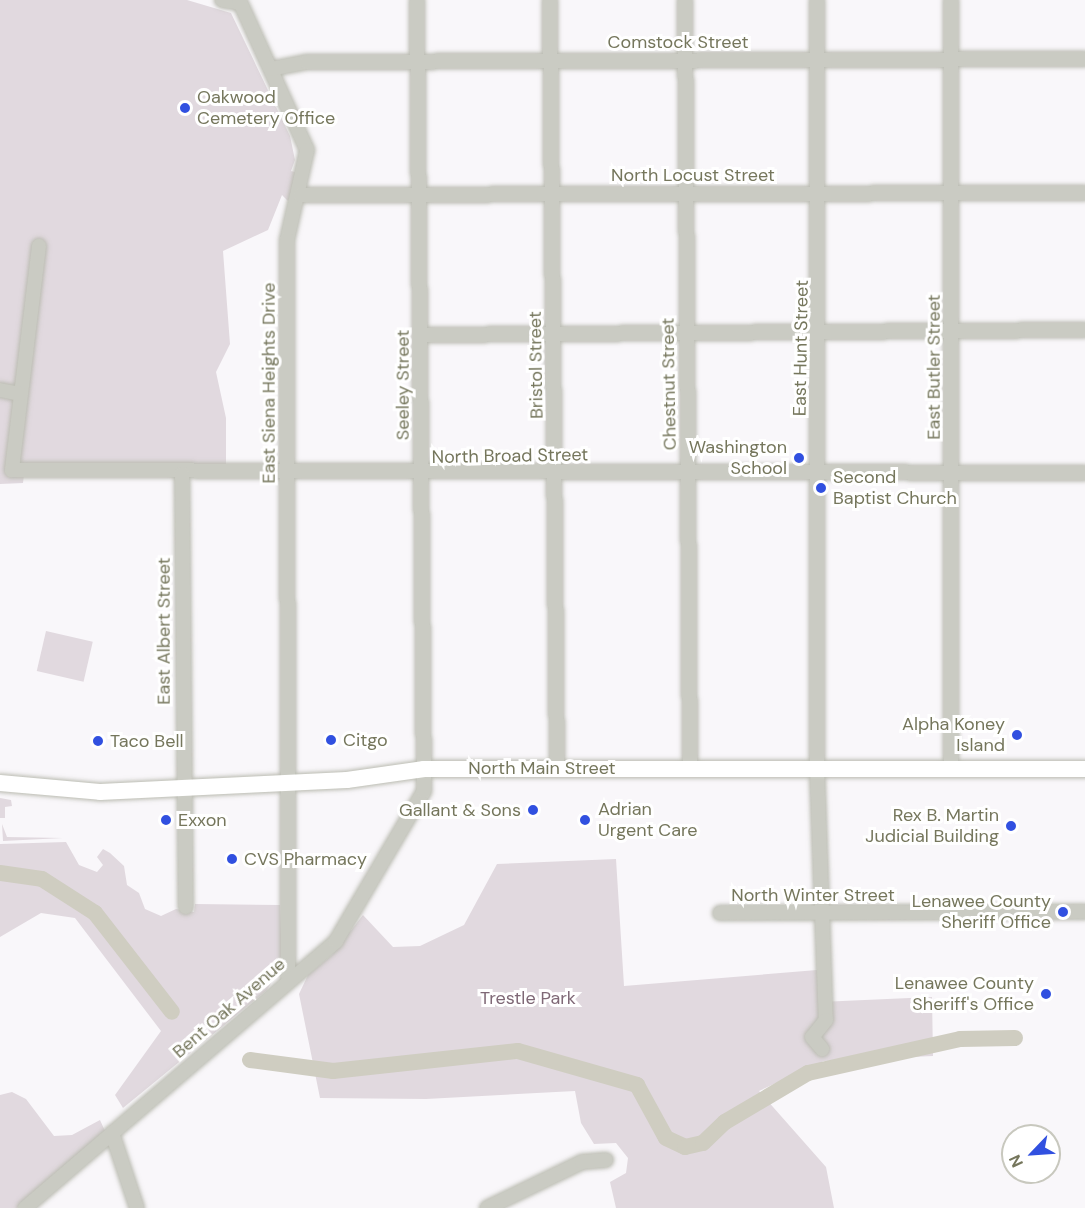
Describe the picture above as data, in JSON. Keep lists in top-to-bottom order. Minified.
{"streets":{"main road":["North Main Street"],"street":["Comstock Street","North Locust Street","East Hunt Street","Bristol Street","East Butler Street","East Siena Heights Drive","Chestnut Street","Seeley Street","North Broad Street","East Albert Street","North Winter Street","Bent Oak Avenue"]},"crossings":[["Comstock Street","East Hunt Street"],["Comstock Street","Bristol Street"],["Comstock Street","East Butler Street"],["Comstock Street","East Siena Heights Drive"],["Comstock Street","Chestnut Street"],["Comstock Street","Seeley Street"],["North Locust Street","East Hunt Street"],["North Locust Street","Bristol Street"],["North Locust Street","East Butler Street"],["North Locust Street","East Siena Heights Drive"],["North Locust Street","Chestnut Street"],["North Locust Street","Seeley Street"],["East Hunt Street","North Broad Street"],["East Hunt Street","North Main Street"],["East Hunt Street","North Winter Street"],["Bristol Street","North Broad Street"],["Bristol Street","North Main Street"],["East Butler Street","North Broad Street"],["East Butler Street","North Main Street"],["East Siena Heights Drive","North Broad Street"],["East Siena Heights Drive","North Main Street"],["East Siena Heights Drive","Bent Oak Avenue"],["Chestnut Street","North Broad Street"],["Chestnut Street","North Main Street"],["Seeley Street","North Broad Street"],["Seeley Street","North Main Street"],["Seeley Street","Bent Oak Avenue"],["North Broad Street","East Albert Street"],["East Albert Street","North Main Street"],["North Main Street","Bent Oak Avenue"]],"parks":["Trestle Park"],"places":["Oakwood Cemetery Office","Washington School","Second Baptist Church","Alpha Koney Island","Citgo","Taco Bell","Gallant & Sons","Exxon","Adrian Urgent Care","Rex B. Martin Judicial Building","CVS Pharmacy","Lenawee County Sheriff Office","Lenawee County Sheriff's Office"],"north":"bottom left"}
